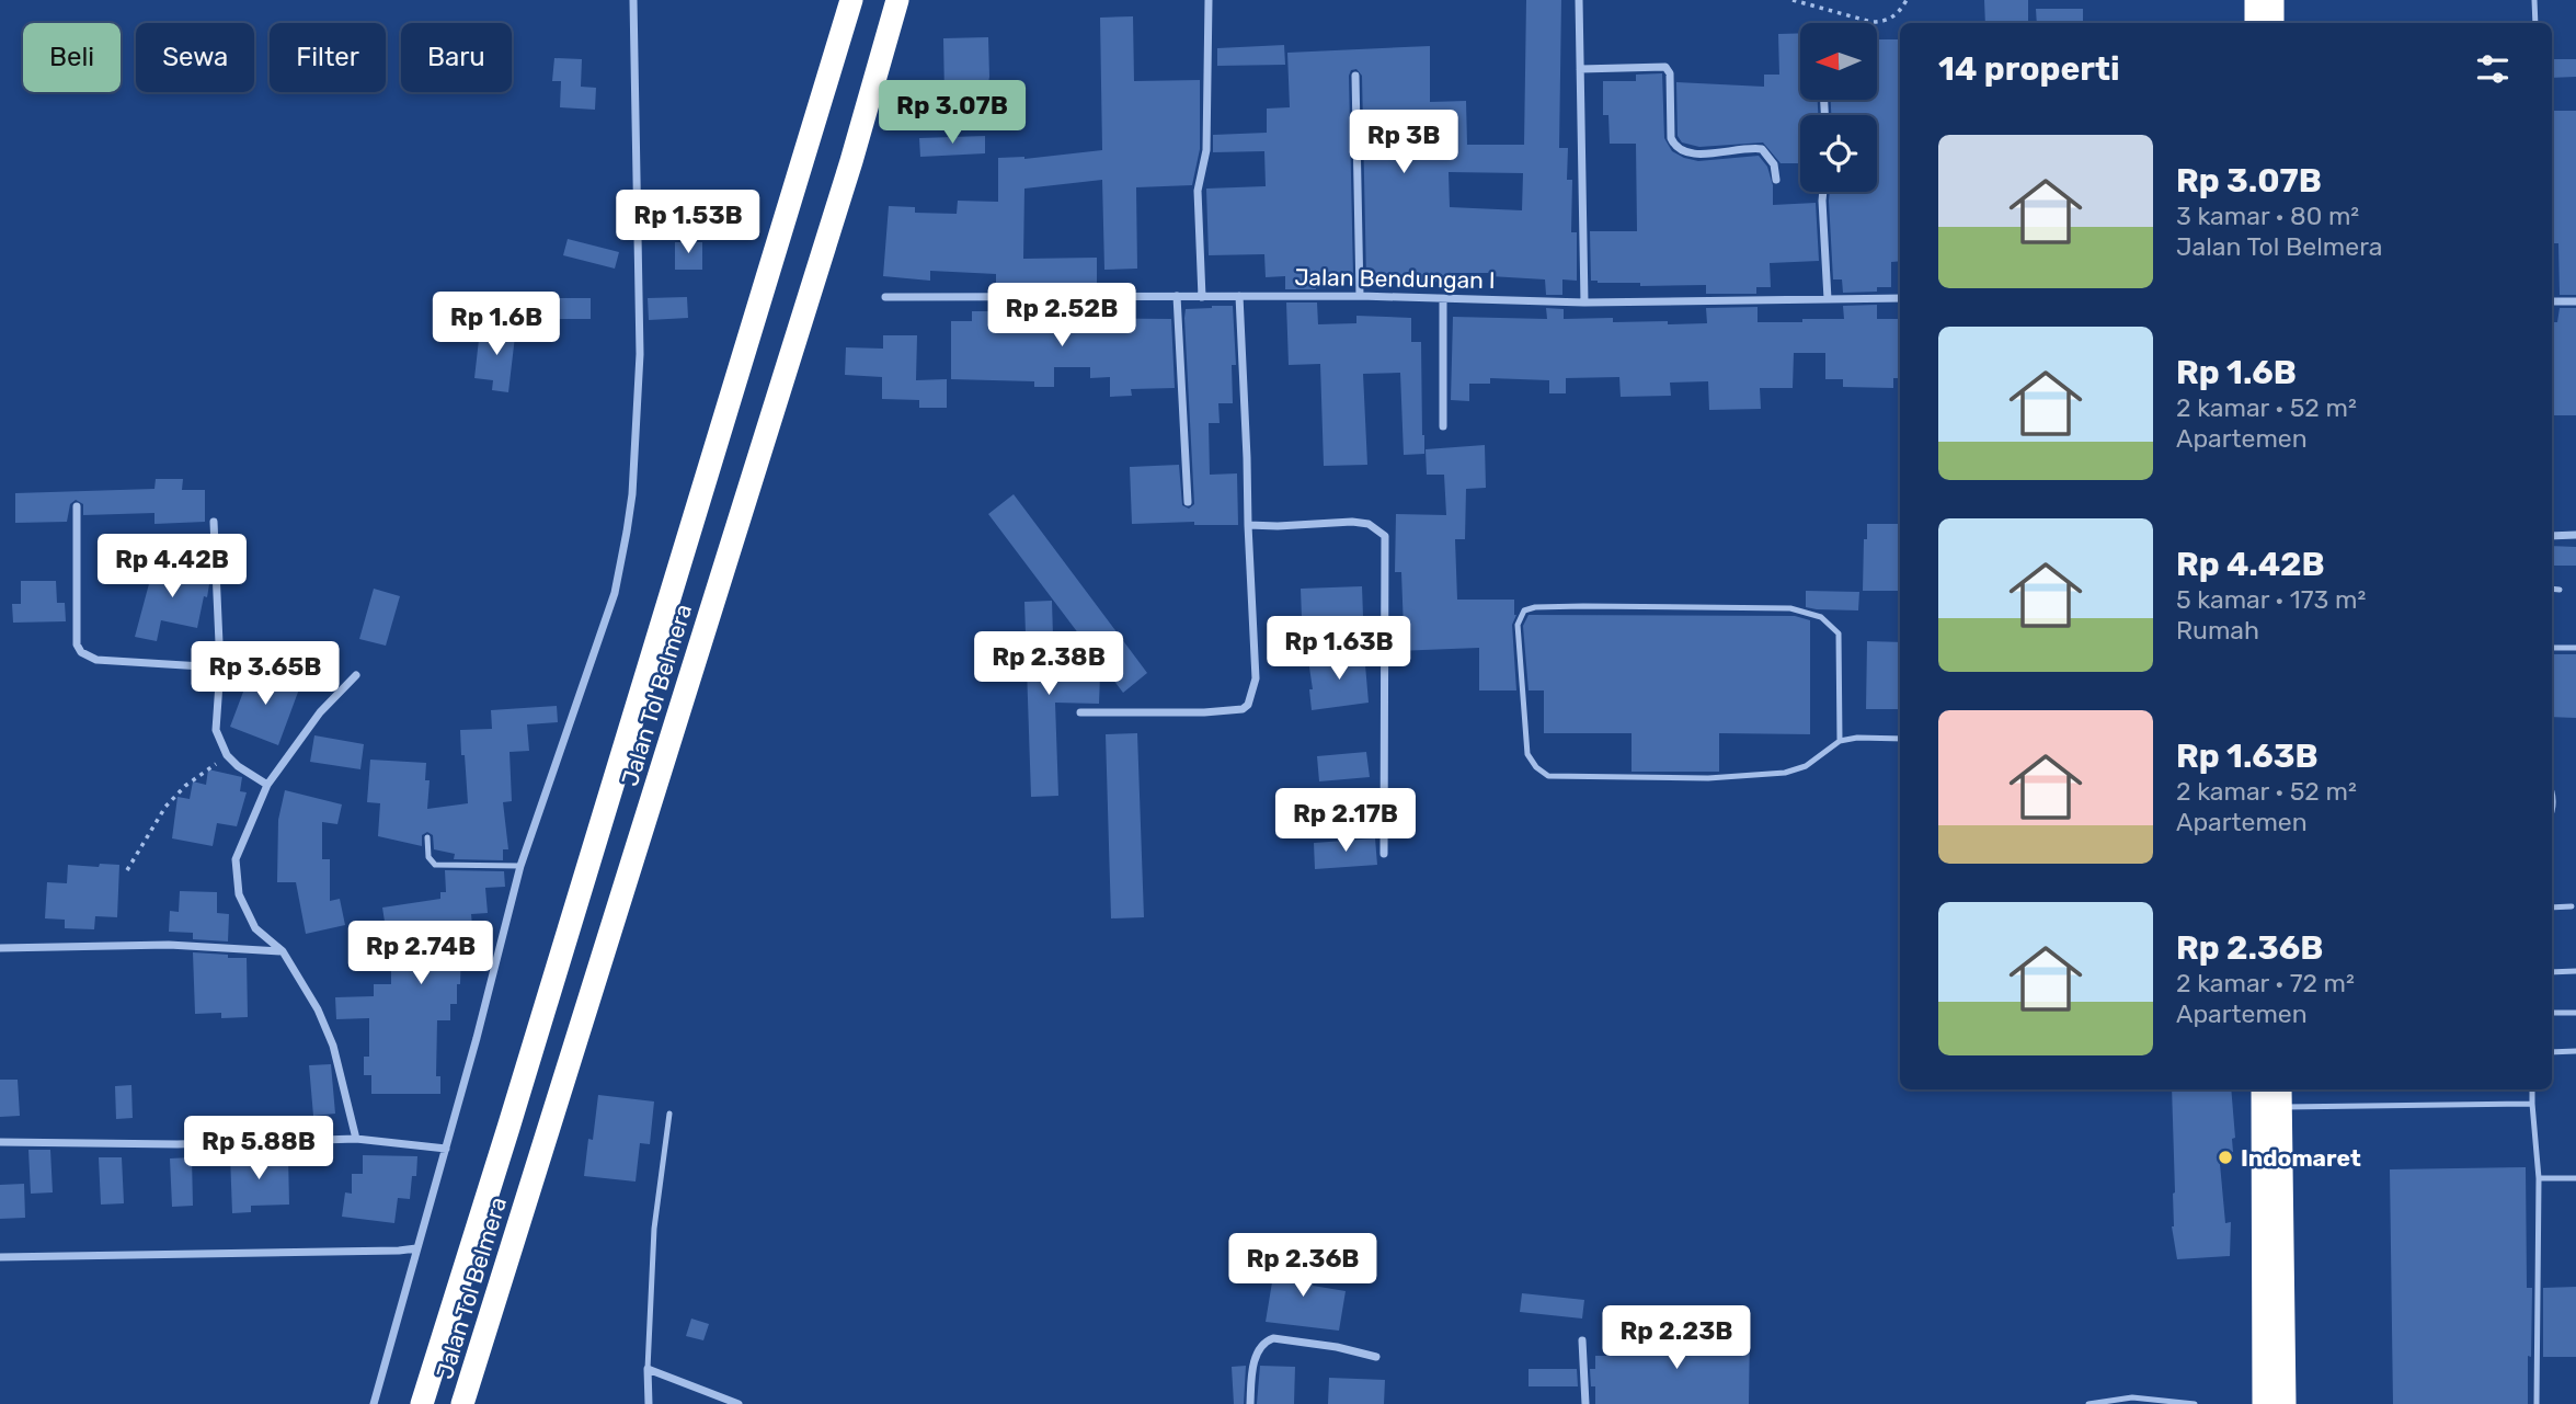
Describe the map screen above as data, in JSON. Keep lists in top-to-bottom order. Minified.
{"streets":{"highway":["Jalan Tol Belmera"],"street":["Jalan Bendungan I"]},"places":["Indomaret"],"north":"left","page":{"chip":["Beli","Sewa","Filter","Baru"],"heading":"14 properti","price":["Rp 3.07B","Rp 3B","Rp 1.53B","Rp 2.52B","Rp 1.6B","Rp 4.42B","Rp 1.63B","Rp 2.38B","Rp 3.65B","Rp 2.17B","Rp 2.74B","Rp 5.88B","Rp 2.36B","Rp 2.23B"],"list":[{"name":"Rp 3.07B","note":"3 kamar · 80 m² · Jalan Tol Belmera"},{"name":"Rp 1.6B","note":"2 kamar · 52 m² · Apartemen"},{"name":"Rp 4.42B","note":"5 kamar · 173 m² · Rumah"},{"name":"Rp 1.63B","note":"2 kamar · 52 m² · Apartemen"},{"name":"Rp 2.36B","note":"2 kamar · 72 m² · Apartemen"}]}}
